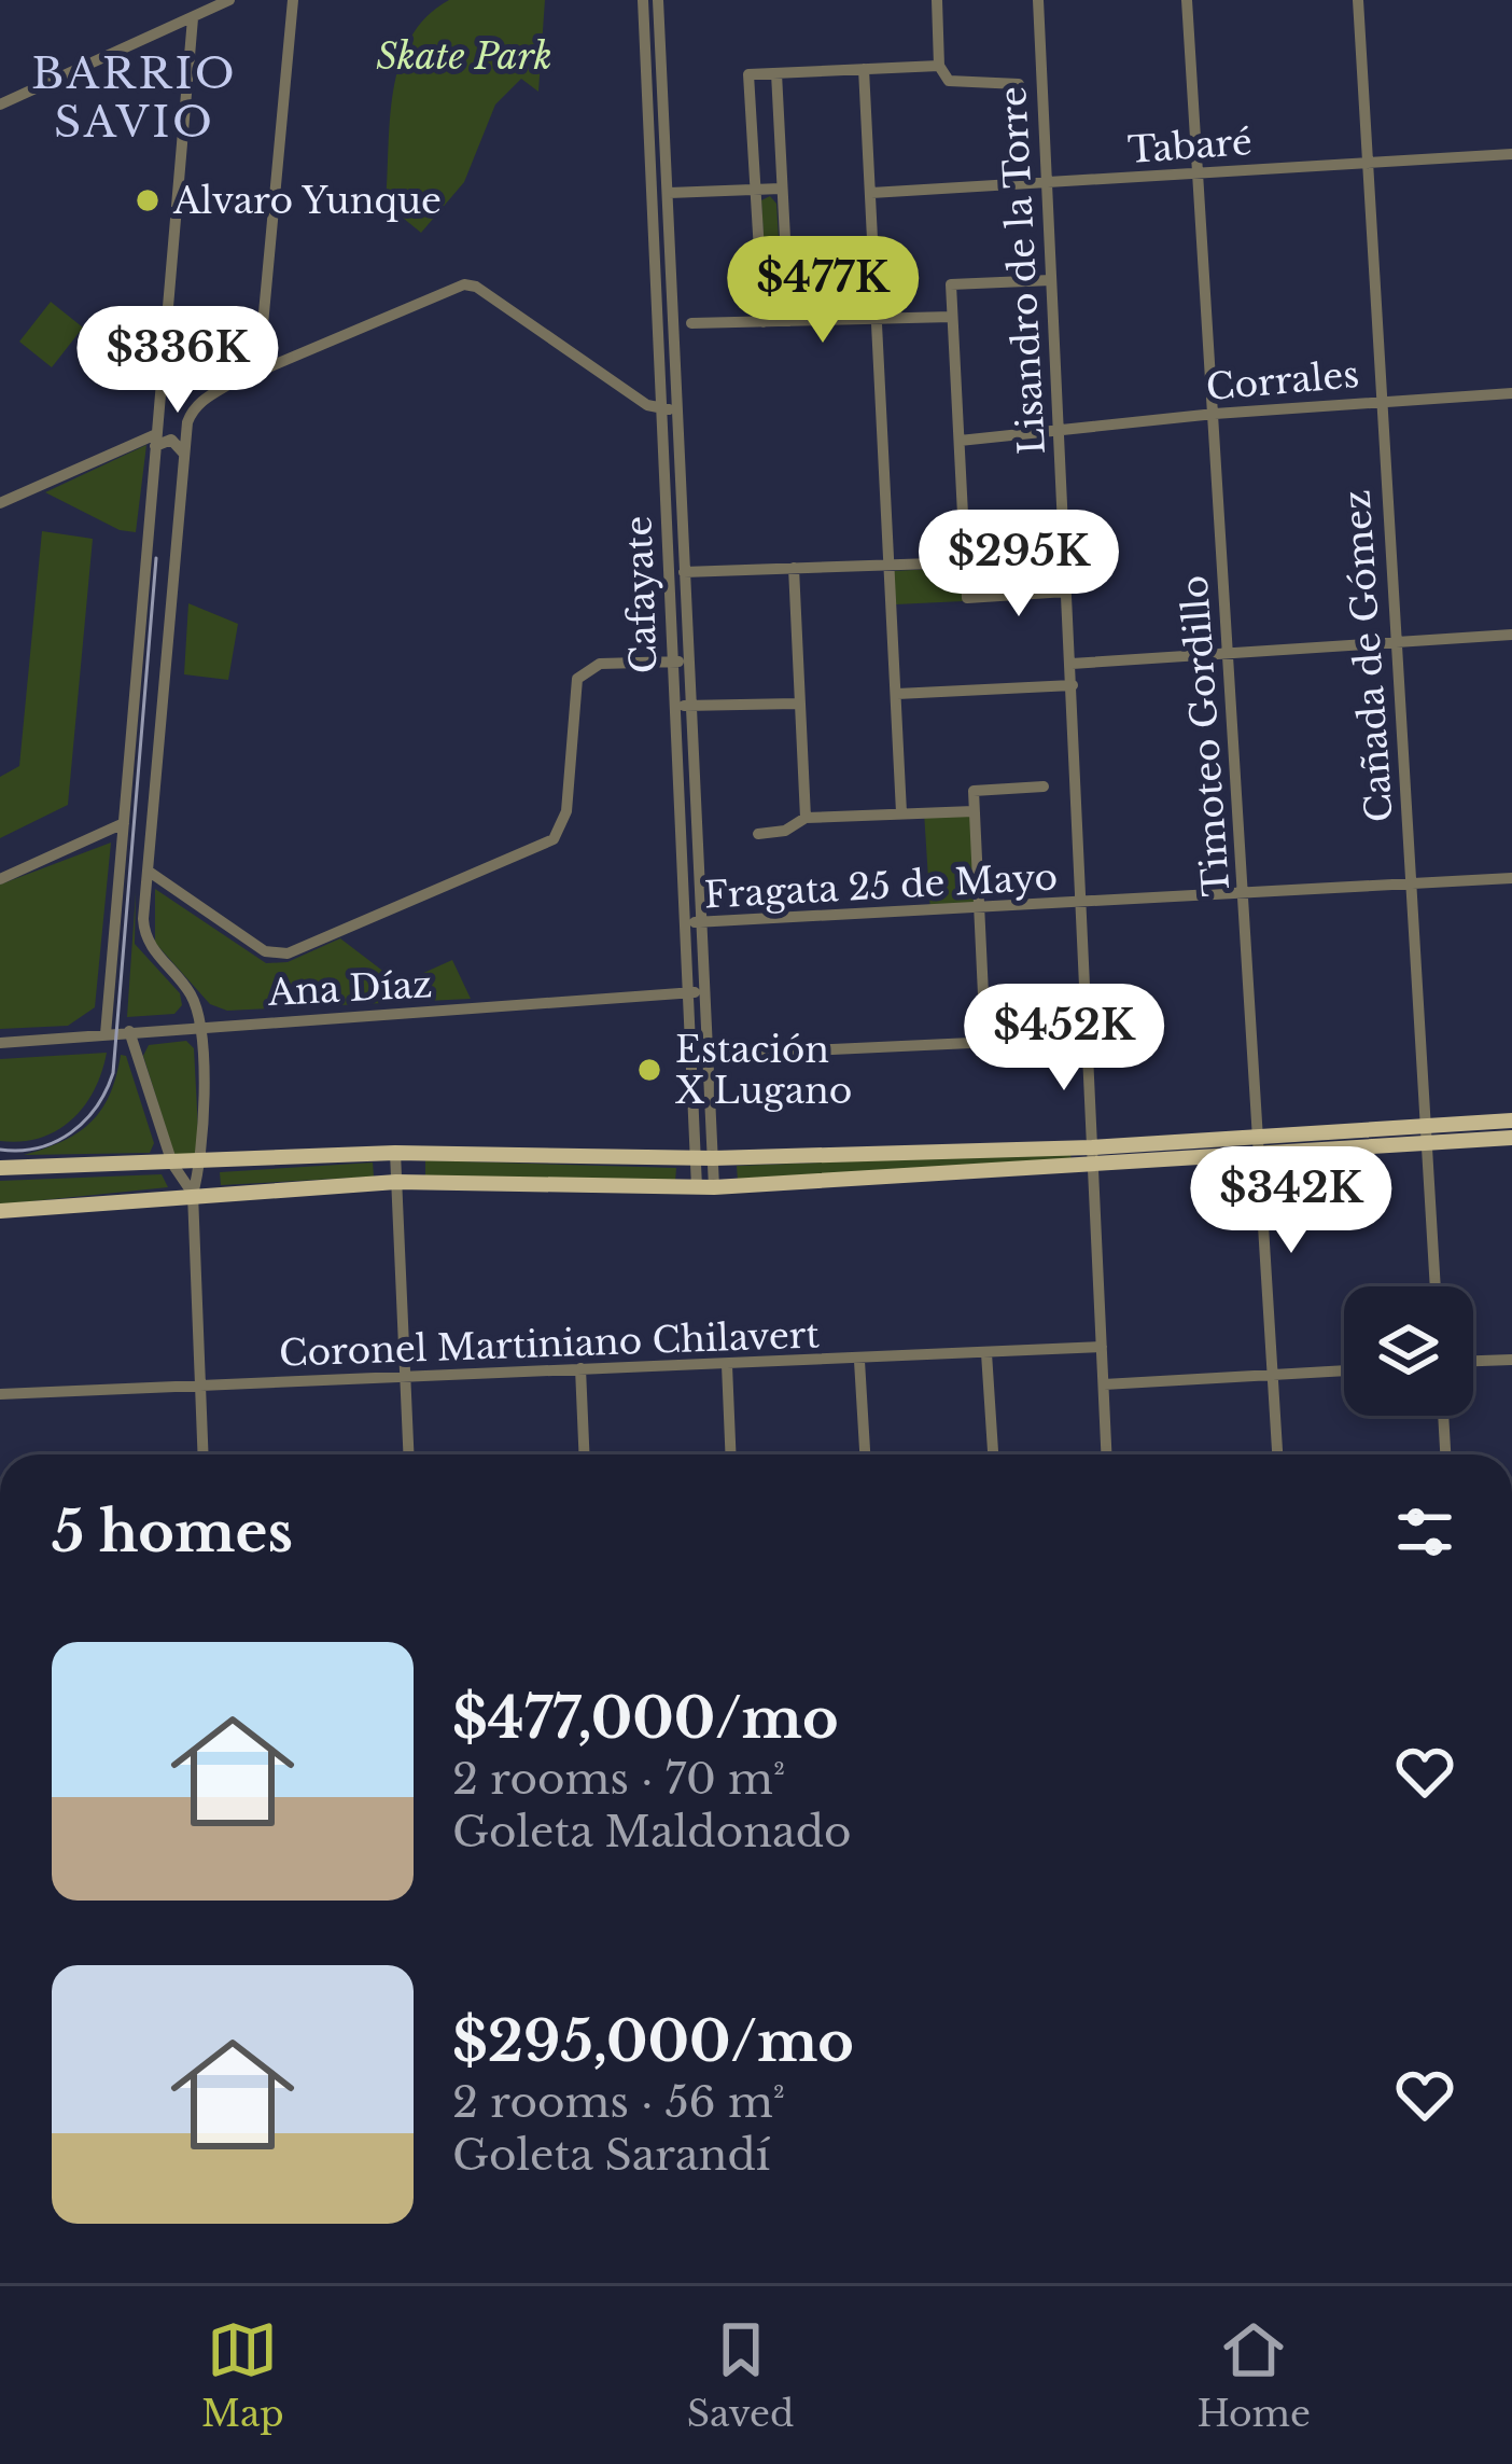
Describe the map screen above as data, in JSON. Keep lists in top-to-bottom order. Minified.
{"streets":{"street":["Tabaré","Lisandro de la Torre","Corrales","Cafayate","Cañada de Gómez","Timoteo Gordillo","Fragata 25 de Mayo","Ana Díaz","Coronel Martiniano Chilavert"]},"crossings":[["Tabaré","Lisandro de la Torre"],["Tabaré","Cañada de Gómez"],["Tabaré","Timoteo Gordillo"],["Lisandro de la Torre","Corrales"],["Lisandro de la Torre","Fragata 25 de Mayo"],["Lisandro de la Torre","Coronel Martiniano Chilavert"],["Corrales","Cañada de Gómez"],["Corrales","Timoteo Gordillo"],["Cafayate","Fragata 25 de Mayo"],["Cafayate","Ana Díaz"],["Cañada de Gómez","Fragata 25 de Mayo"],["Timoteo Gordillo","Fragata 25 de Mayo"]],"districts":["BARRIO SAVIO"],"parks":["Skate Park"],"places":["Alvaro Yunque","Estación X Lugano"],"page":{"price":["$477K","$336K","$295K","$452K","$342K"],"heading":"5 homes","list":[{"name":"$477,000/mo","note":"2 rooms · 70 m² · Goleta Maldonado"},{"name":"$295,000/mo","note":"2 rooms · 56 m² · Goleta Sarandí"}],"tabs":["Map","Saved","Home"]}}
